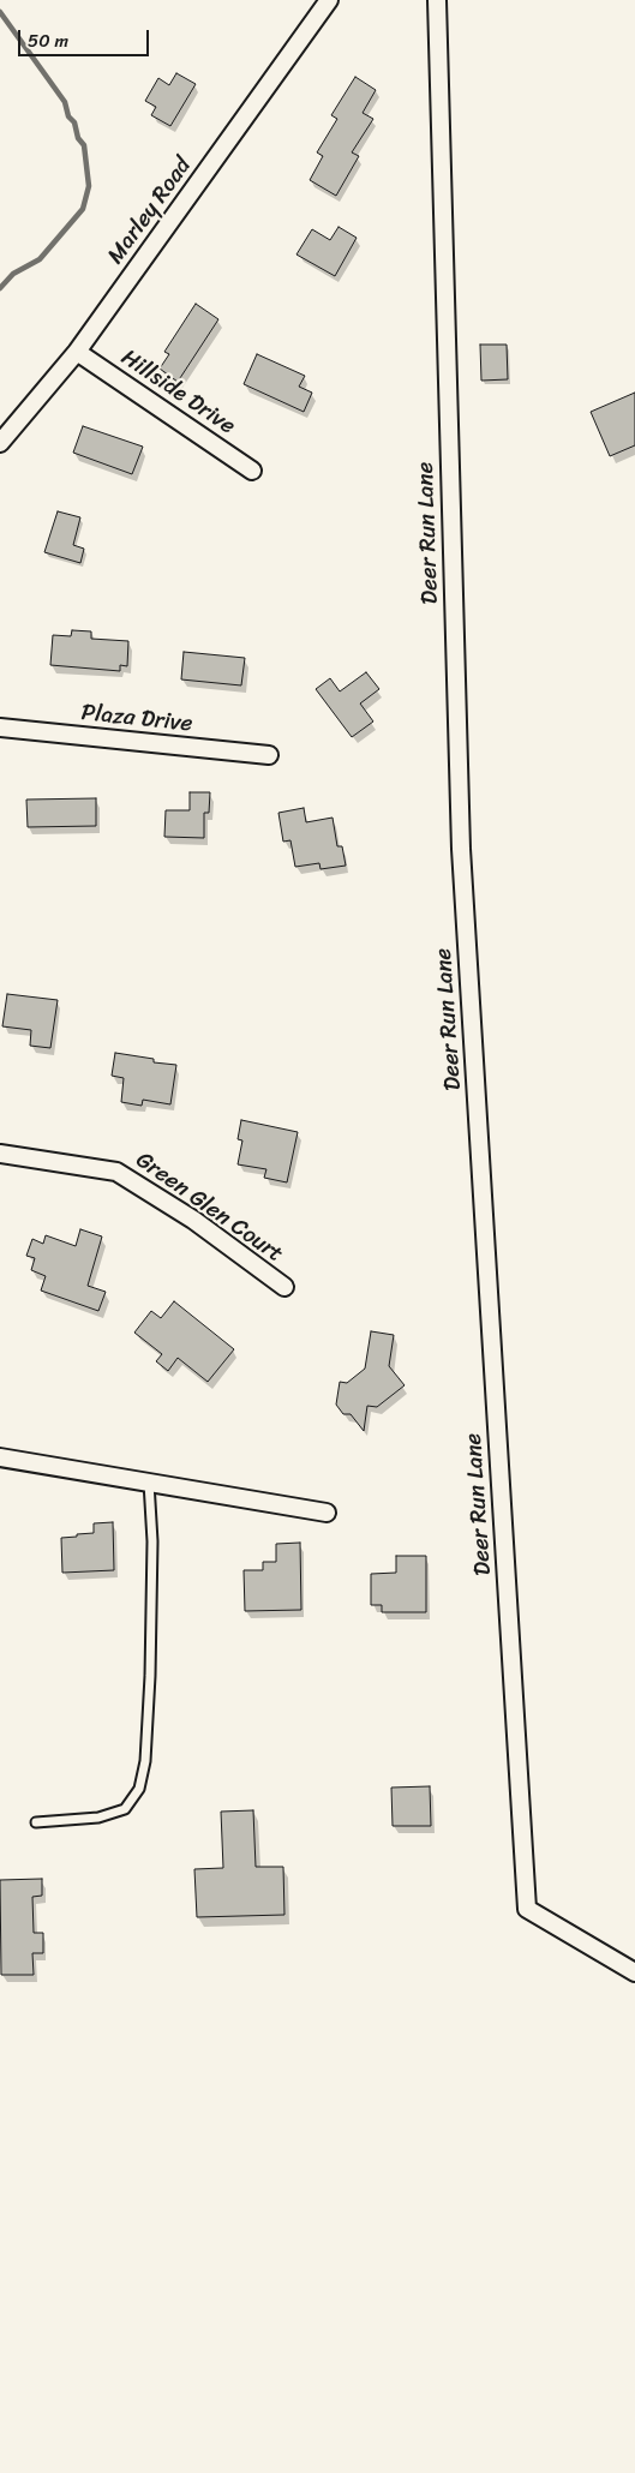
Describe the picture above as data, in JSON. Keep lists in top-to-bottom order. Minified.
{"streets":{"street":["Marley Road","Hillside Drive","Deer Run Lane","Plaza Drive","Green Glen Court"]},"crossings":[["Marley Road","Hillside Drive"]],"scale_bar":"50 m"}
